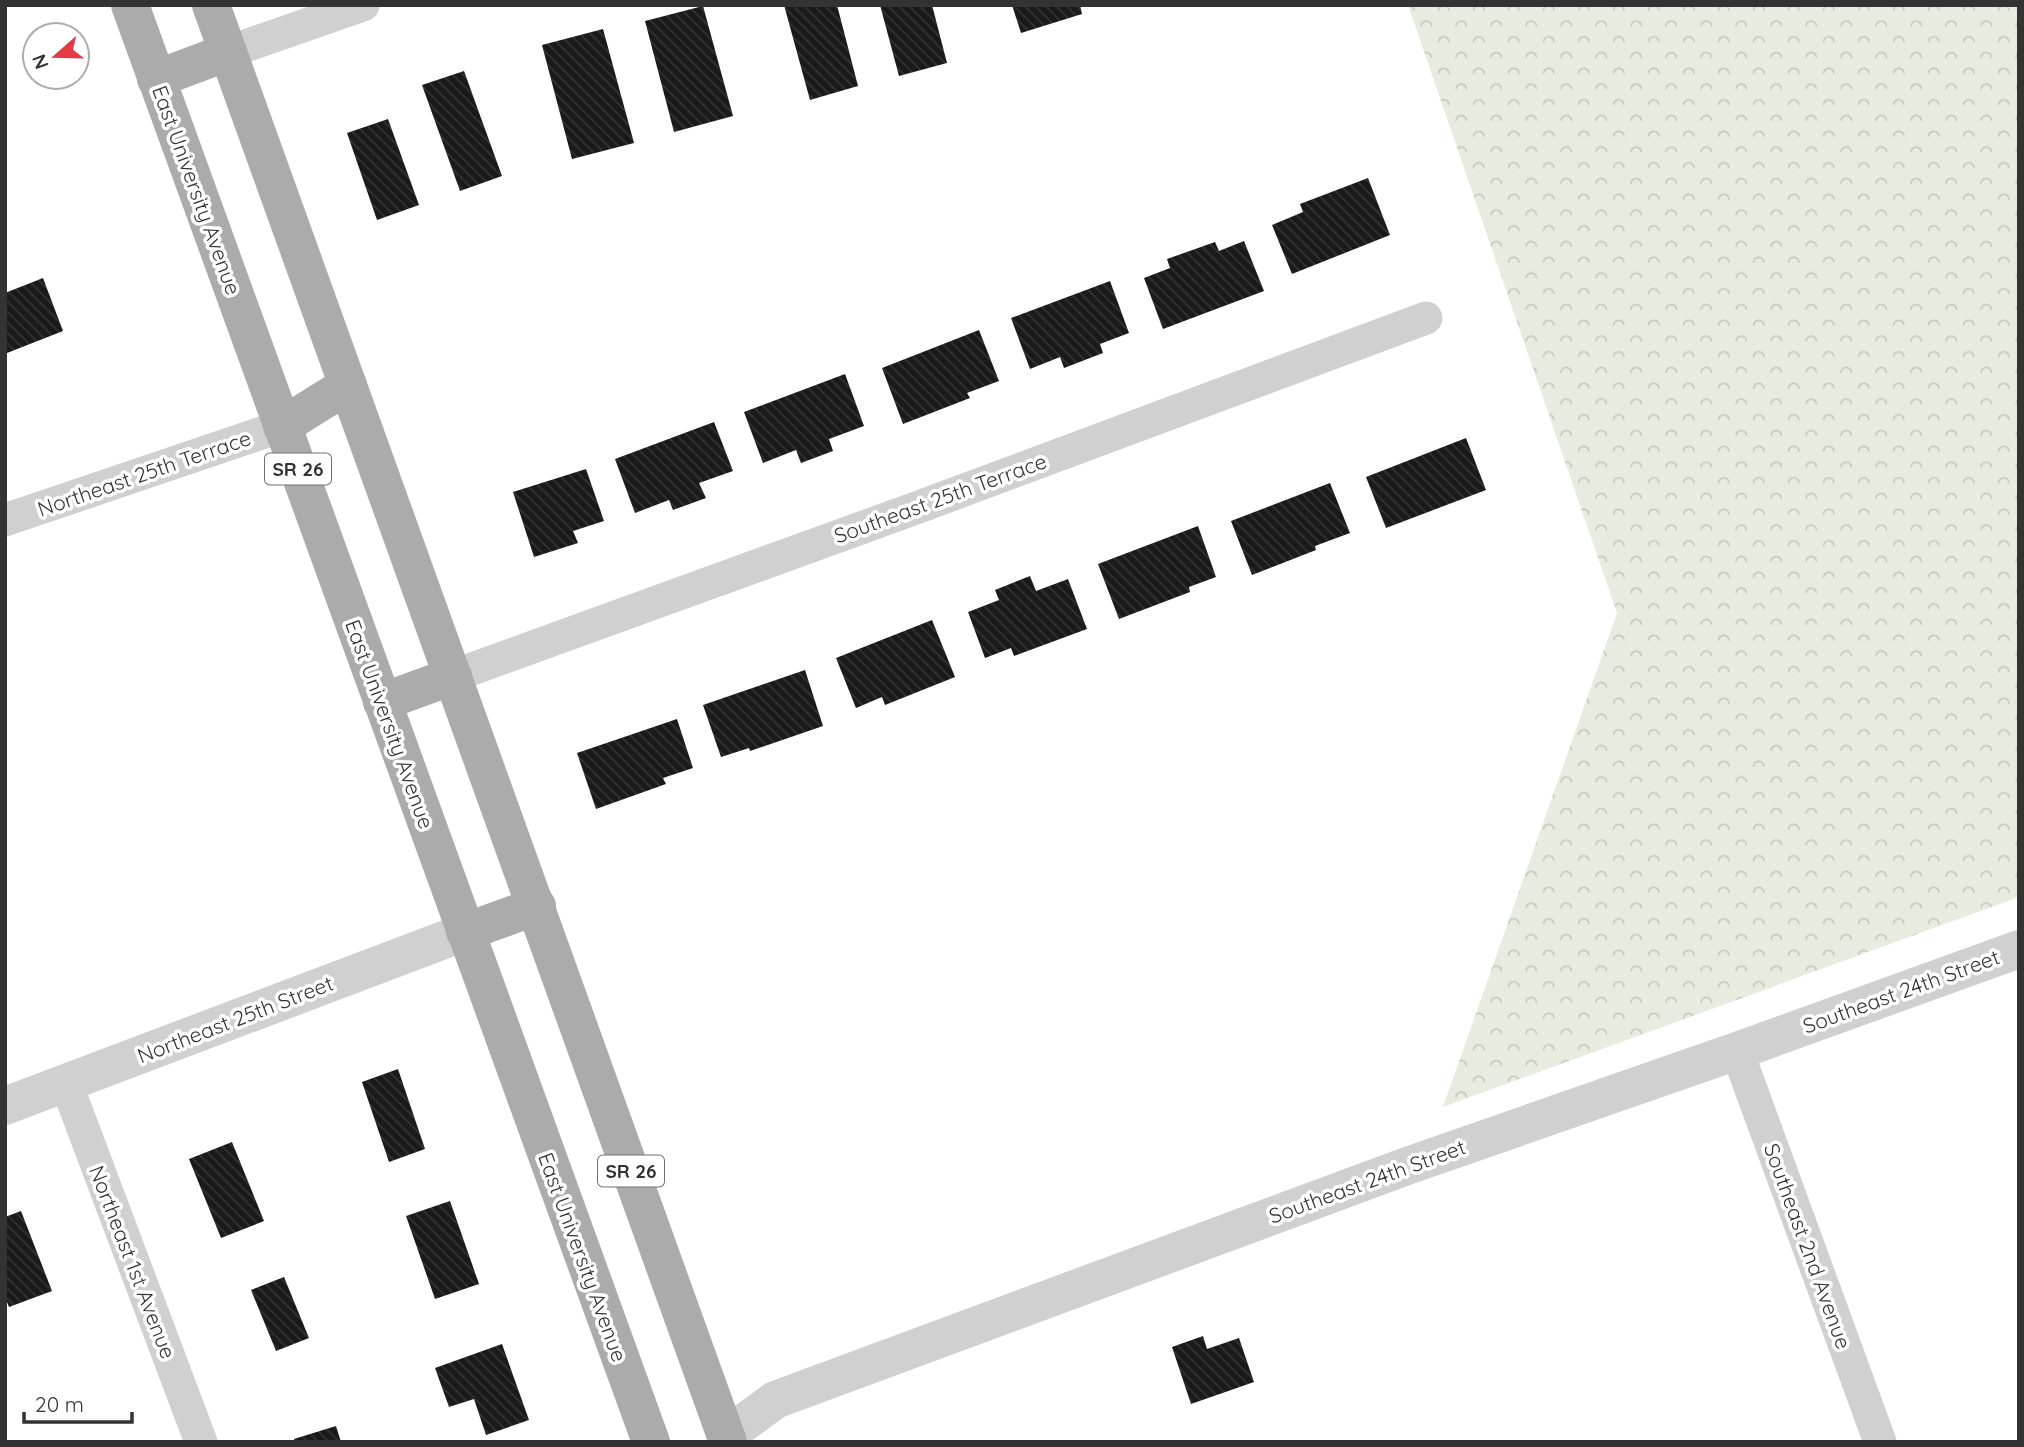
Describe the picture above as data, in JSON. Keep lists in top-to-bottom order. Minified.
{"streets":{"main road":["East University Avenue","SR 26"],"street":["Northeast 25th Terrace","Southeast 25th Terrace","Southeast 24th Street","Northeast 25th Street","Southeast 2nd Avenue","Northeast 1st Avenue"]},"crossings":[["East University Avenue","Northeast 25th Terrace"],["East University Avenue","Northeast 25th Street"],["SR 26","Southeast 25th Terrace"],["SR 26","Southeast 24th Street"],["Southeast 24th Street","Southeast 2nd Avenue"],["Northeast 25th Street","Northeast 1st Avenue"]],"scale_bar":"20 m","north":"left"}
